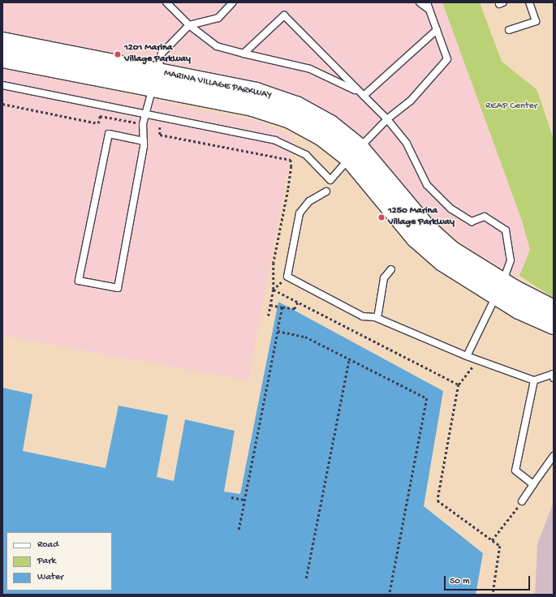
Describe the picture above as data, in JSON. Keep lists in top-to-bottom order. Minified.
{"streets":{"street":["MARINA VILLAGE PARKWAY"]},"parks":["REAP Center"],"places":["1201 Marina Village Parkway","1250 Marina Village Parkway"],"legend":["Road","Park","Water"],"scale_bar":"50 m"}
